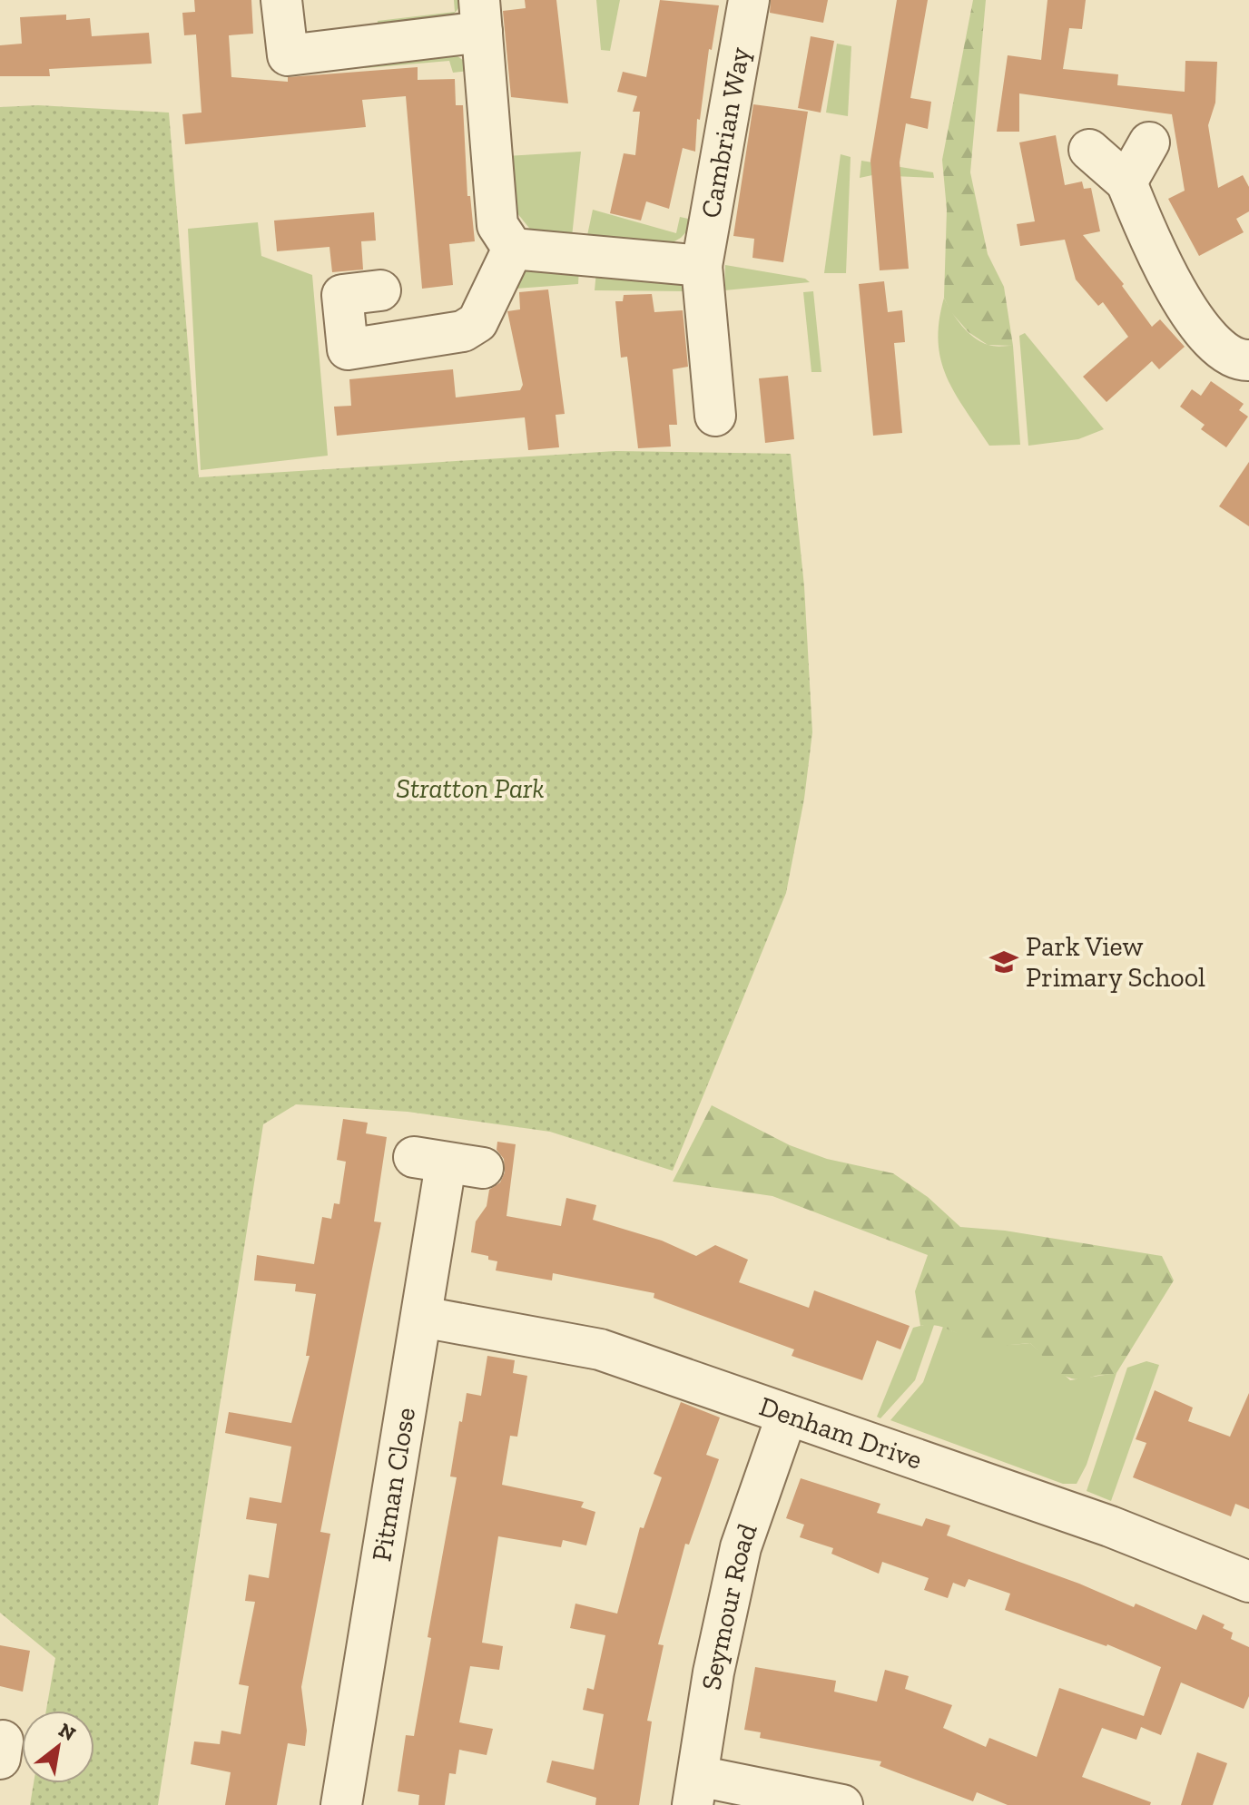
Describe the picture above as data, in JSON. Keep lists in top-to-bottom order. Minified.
{"streets":{"street":["Cambrian Way","Denham Drive","Pitman Close","Seymour Road"]},"crossings":[["Denham Drive","Pitman Close"],["Denham Drive","Seymour Road"]],"parks":["Stratton Park"],"places":{"school or university":["Park View Primary School"]},"north":"top right"}
